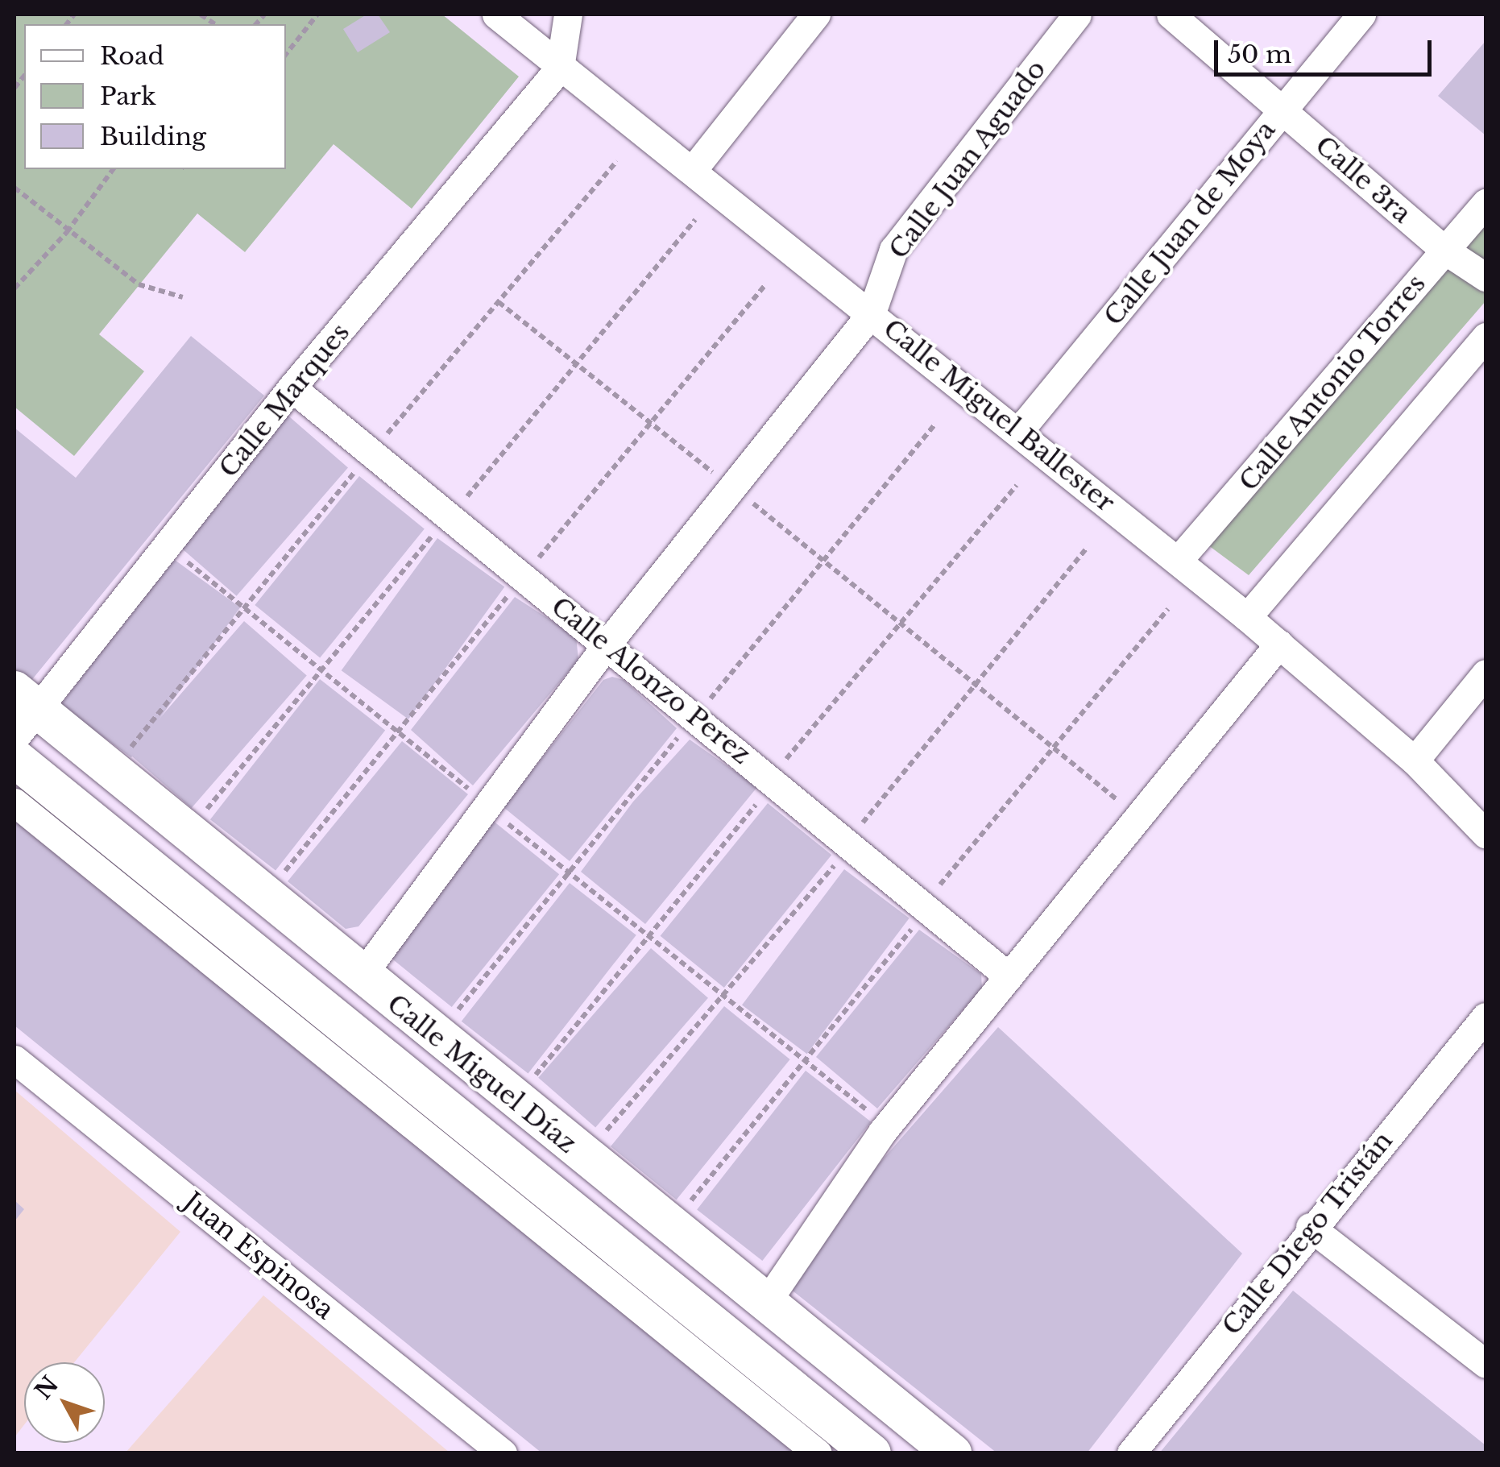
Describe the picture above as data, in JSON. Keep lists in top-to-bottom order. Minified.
{"streets":{"street":["Calle Juan Aguado","Calle 3ra","Calle Juan de Moya","Calle Antonio Torres","Calle Marques","Calle Miguel Ballester","Calle Alonzo Perez","Calle Miguel Díaz","Calle Diego Tristán","Juan Espinosa"]},"crossings":[["Calle Juan Aguado","Calle Miguel Ballester"],["Calle Juan Aguado","Calle Alonzo Perez"],["Calle Juan Aguado","Calle Miguel Díaz"],["Calle 3ra","Calle Juan de Moya"],["Calle 3ra","Calle Antonio Torres"],["Calle Juan de Moya","Calle Miguel Ballester"],["Calle Antonio Torres","Calle Miguel Ballester"],["Calle Marques","Calle Miguel Ballester"],["Calle Marques","Calle Alonzo Perez"],["Calle Marques","Calle Miguel Díaz"]],"legend":["Road","Park","Building"],"scale_bar":"50 m","north":"top left"}
